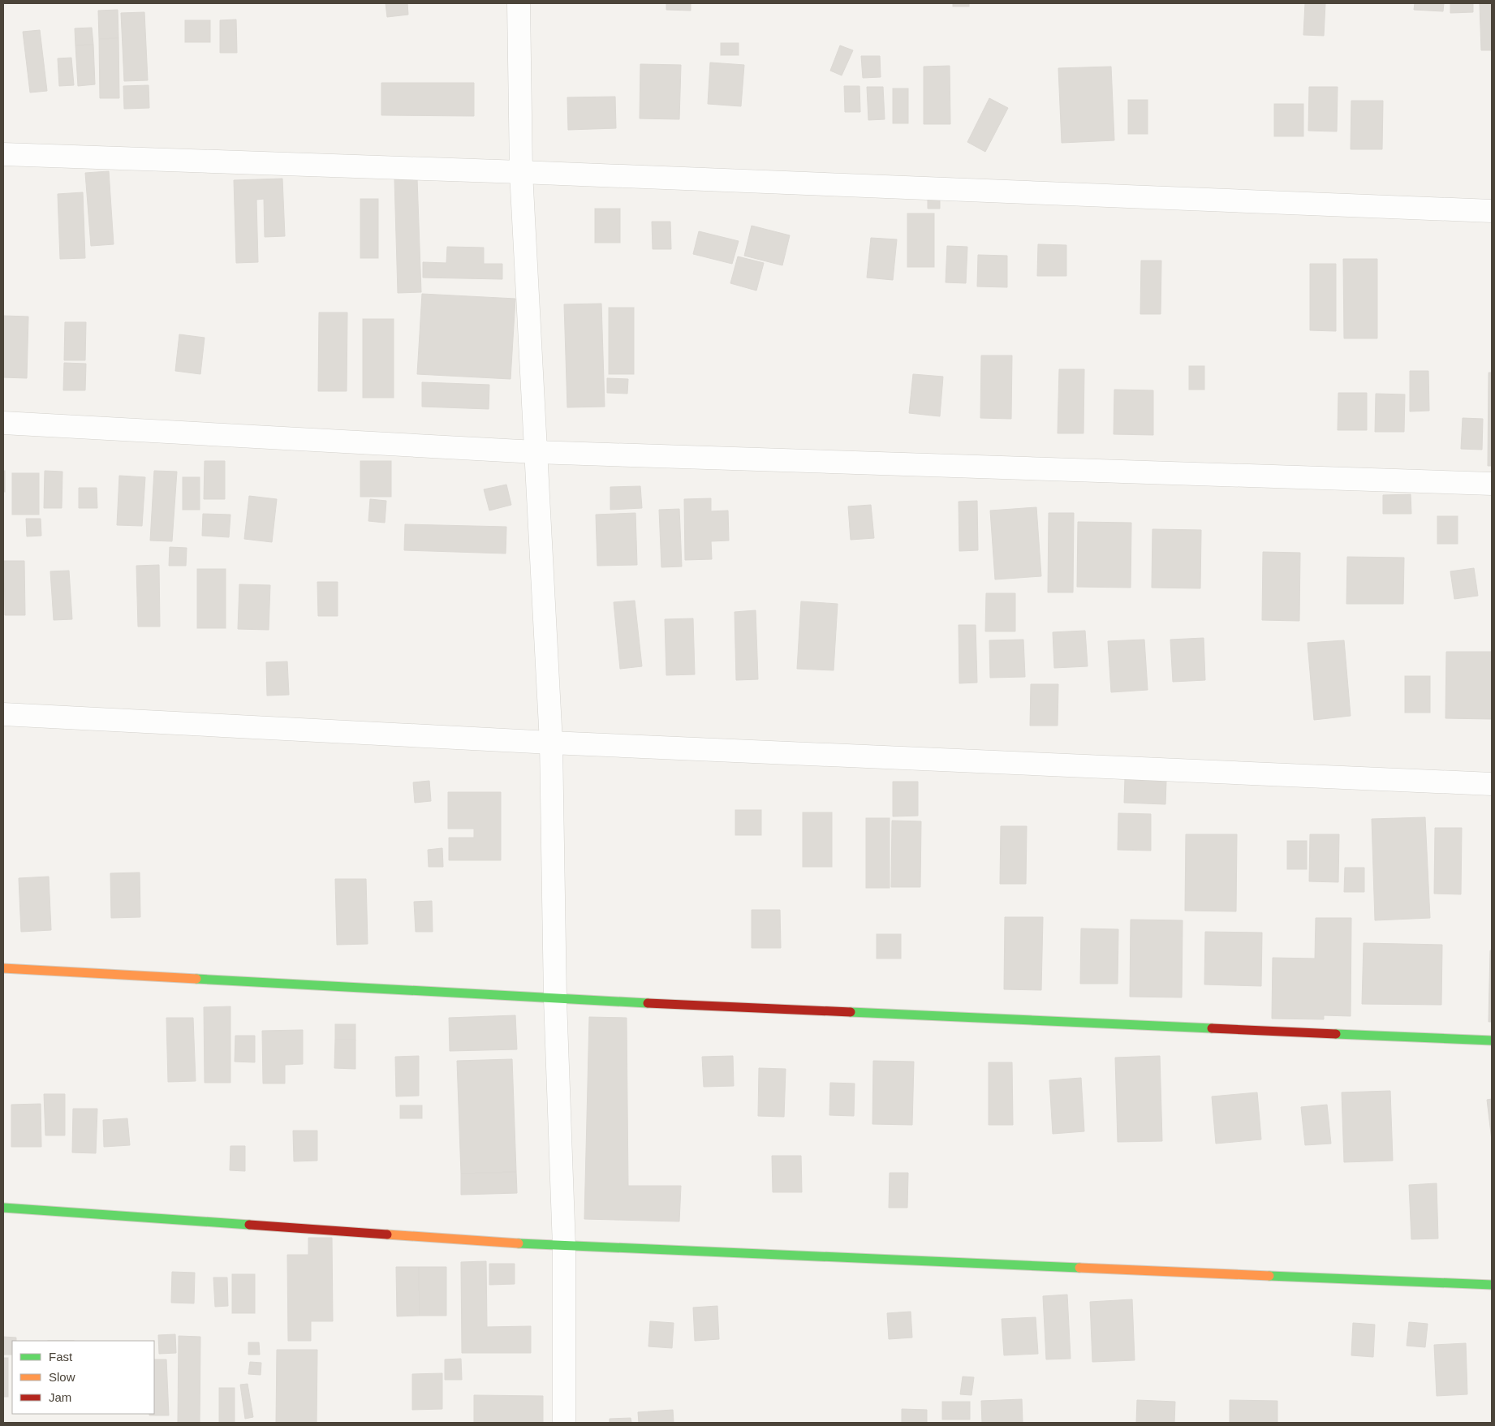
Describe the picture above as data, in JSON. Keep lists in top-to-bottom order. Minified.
{"legend":["Fast","Slow","Jam"]}
